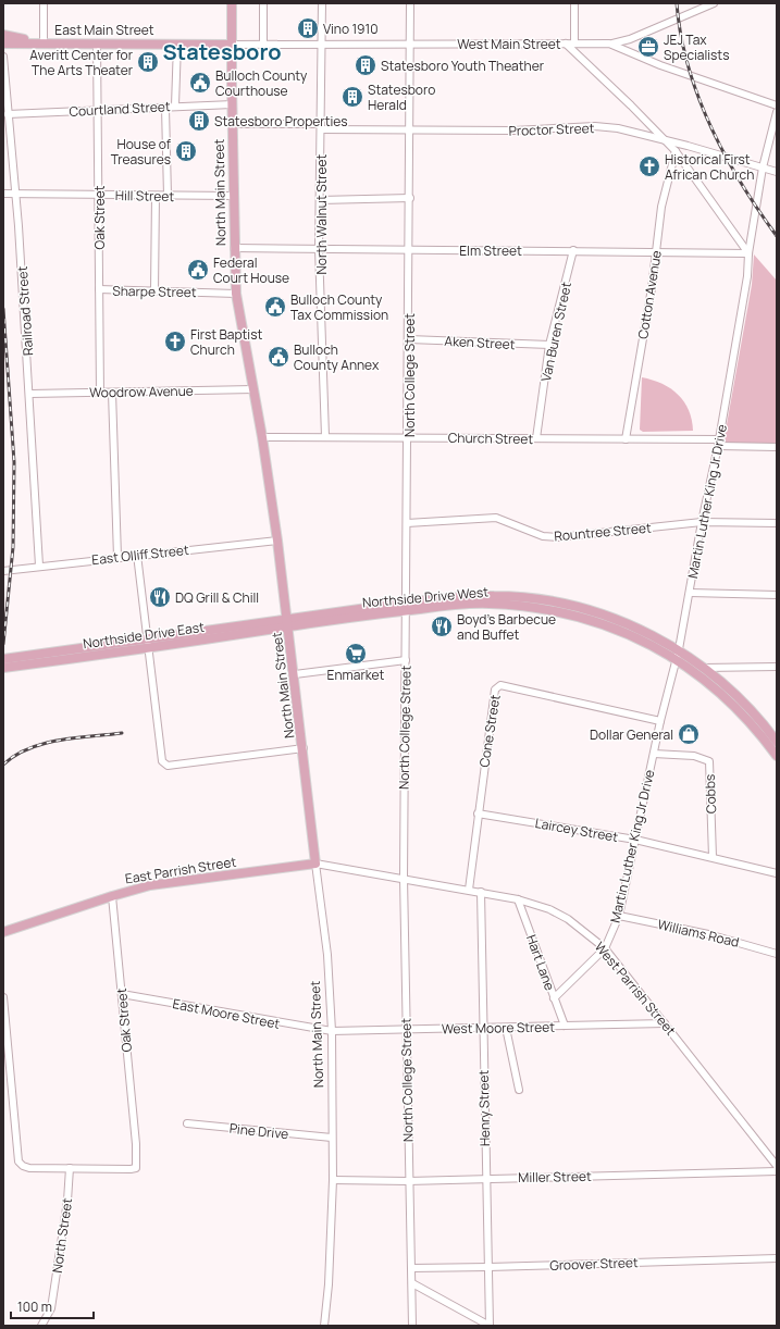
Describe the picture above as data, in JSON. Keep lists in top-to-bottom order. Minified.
{"streets":{"main road":["East Main Street","North Main Street","Northside Drive West","Northside Drive East","East Parrish Street"],"street":["West Main Street","Courtland Street","Proctor Street","Hill Street","North Walnut Street","Oak Street","Elm Street","Sharpe Street","Cotton Avenue","Railroad Street","Van Buren Street","Aken Street","North College Street","Woodrow Avenue","Church Street","Martin Luther King Jr Drive","Rountree Street","East Olliff Street","Cone Street","Cobbs","Laircey Street","Williams Road","Hart Lane","West Parrish Street","East Moore Street","West Moore Street","Henry Street","Pine Drive","Miller Street","North Street","Groover Street"]},"crossings":[["East Main Street","West Main Street"],["East Main Street","North Main Street"],["East Main Street","Oak Street"],["West Main Street","North Main Street"],["West Main Street","North Walnut Street"],["West Main Street","North College Street"],["Courtland Street","North Main Street"],["Courtland Street","Oak Street"],["Courtland Street","Railroad Street"],["Proctor Street","North Main Street"],["Proctor Street","North Walnut Street"],["Proctor Street","North College Street"],["Proctor Street","Martin Luther King Jr Drive"],["North Main Street","Hill Street"],["North Main Street","Elm Street"],["North Main Street","Sharpe Street"],["North Main Street","Woodrow Avenue"],["North Main Street","Church Street"],["North Main Street","East Olliff Street"],["North Main Street","Northside Drive West"],["North Main Street","Northside Drive East"],["North Main Street","East Parrish Street"],["North Main Street","West Parrish Street"],["North Main Street","East Moore Street"],["North Main Street","West Moore Street"],["North Main Street","Pine Drive"],["North Main Street","Miller Street"],["Hill Street","Oak Street"],["Hill Street","Railroad Street"],["North Walnut Street","Elm Street"],["North Walnut Street","Church Street"],["Oak Street","Sharpe Street"],["Oak Street","Woodrow Avenue"],["Oak Street","East Parrish Street"],["Oak Street","East Moore Street"],["Oak Street","North Street"],["Elm Street","Cotton Avenue"],["Elm Street","Van Buren Street"],["Elm Street","North College Street"],["Elm Street","Martin Luther King Jr Drive"],["Cotton Avenue","Church Street"],["Railroad Street","Woodrow Avenue"],["Railroad Street","East Olliff Street"],["Van Buren Street","Aken Street"],["Van Buren Street","Church Street"],["Aken Street","North College Street"],["North College Street","Church Street"],["North College Street","Rountree Street"],["North College Street","Northside Drive West"],["North College Street","West Parrish Street"],["North College Street","West Moore Street"],["North College Street","Miller Street"],["North College Street","Groover Street"],["Church Street","Martin Luther King Jr Drive"],["Martin Luther King Jr Drive","Rountree Street"],["Martin Luther King Jr Drive","Northside Drive West"],["Martin Luther King Jr Drive","Cone Street"],["Martin Luther King Jr Drive","Cobbs"],["Martin Luther King Jr Drive","Laircey Street"],["Martin Luther King Jr Drive","Williams Road"],["Martin Luther King Jr Drive","Hart Lane"],["Martin Luther King Jr Drive","West Parrish Street"],["Northside Drive West","Northside Drive East"],["Cone Street","Laircey Street"],["Cone Street","West Parrish Street"],["Cobbs","Laircey Street"],["East Parrish Street","West Parrish Street"],["Hart Lane","West Parrish Street"],["Hart Lane","West Moore Street"],["West Parrish Street","West Moore Street"],["West Parrish Street","Henry Street"],["East Moore Street","West Moore Street"],["West Moore Street","Henry Street"],["Henry Street","Miller Street"],["Henry Street","Groover Street"]],"districts":["Statesboro"],"places":{"building":["Vino 1910","Averitt Center for The Arts Theater","Statesboro Youth Theather","Statesboro Herald","Statesboro Properties","House of Treasures"],"office":["JEJ Tax Specialists"],"public building":["Bulloch County Courthouse","Federal Court House","Bulloch County Tax Commission","Bulloch County Annex"],"church":["Historical First African Church","First Baptist Church"],"restaurant":["DQ Grill & Chill","Boyd's Barbecue and Buffet"],"supermarket":["Enmarket"],"shop":["Dollar General"]},"scale_bar":"100 m"}
